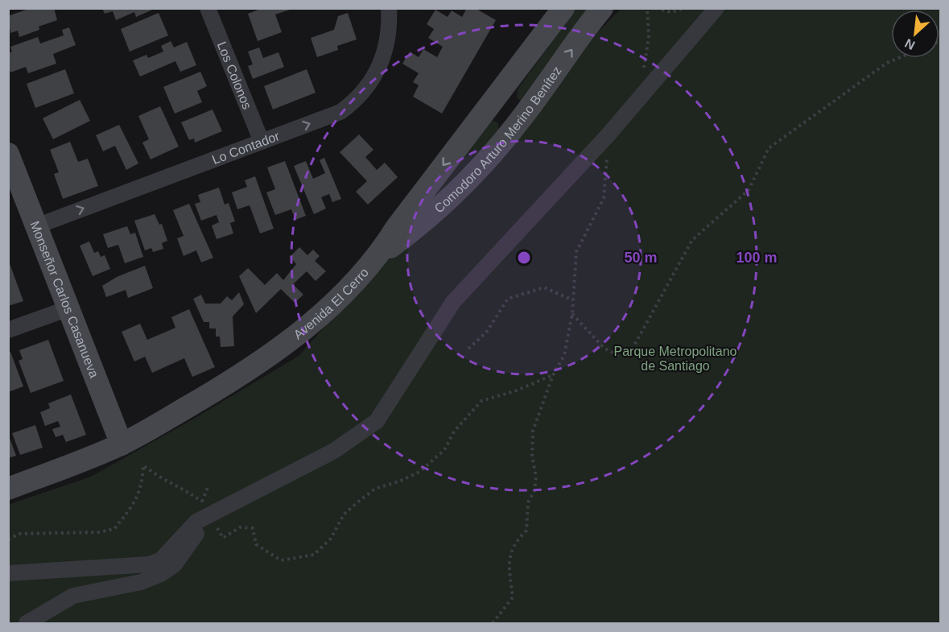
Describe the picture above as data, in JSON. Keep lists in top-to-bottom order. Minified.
{"streets":{"street":["Los Colonos","Comodoro Arturo Merino Benítez","Lo Contador","Monseñor Carlos Casanueva","Avenida El Cerro"]},"crossings":[["Los Colonos","Lo Contador"],["Comodoro Arturo Merino Benítez","Avenida El Cerro"],["Lo Contador","Monseñor Carlos Casanueva"],["Monseñor Carlos Casanueva","Avenida El Cerro"]],"one_way":["Lo Contador"],"parks":["Parque Metropolitano de Santiago"],"north":"bottom left","rings":["50 m","100 m"]}
